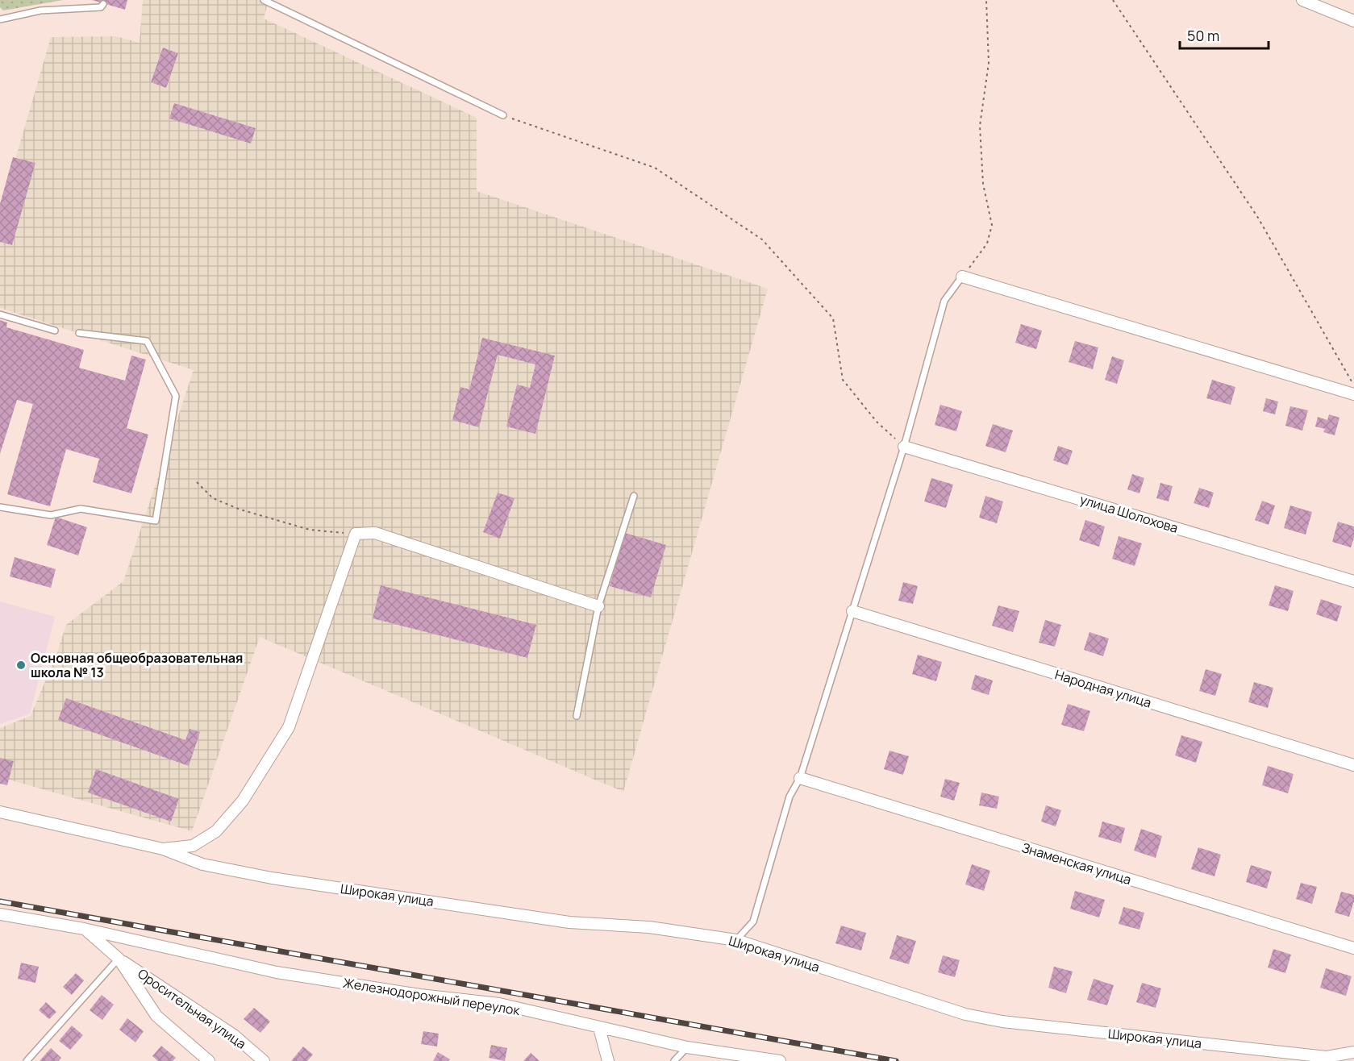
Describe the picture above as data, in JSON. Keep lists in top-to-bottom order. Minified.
{"streets":{"street":["улица Шолохова","Народная улица","Знаменская улица","Широкая улица","Железнодорожный переулок","Оросительная улица"]},"crossings":[["Железнодорожный переулок","Оросительная улица"]],"places":["Основная общеобразовательная школа № 13"],"scale_bar":"50 m"}
